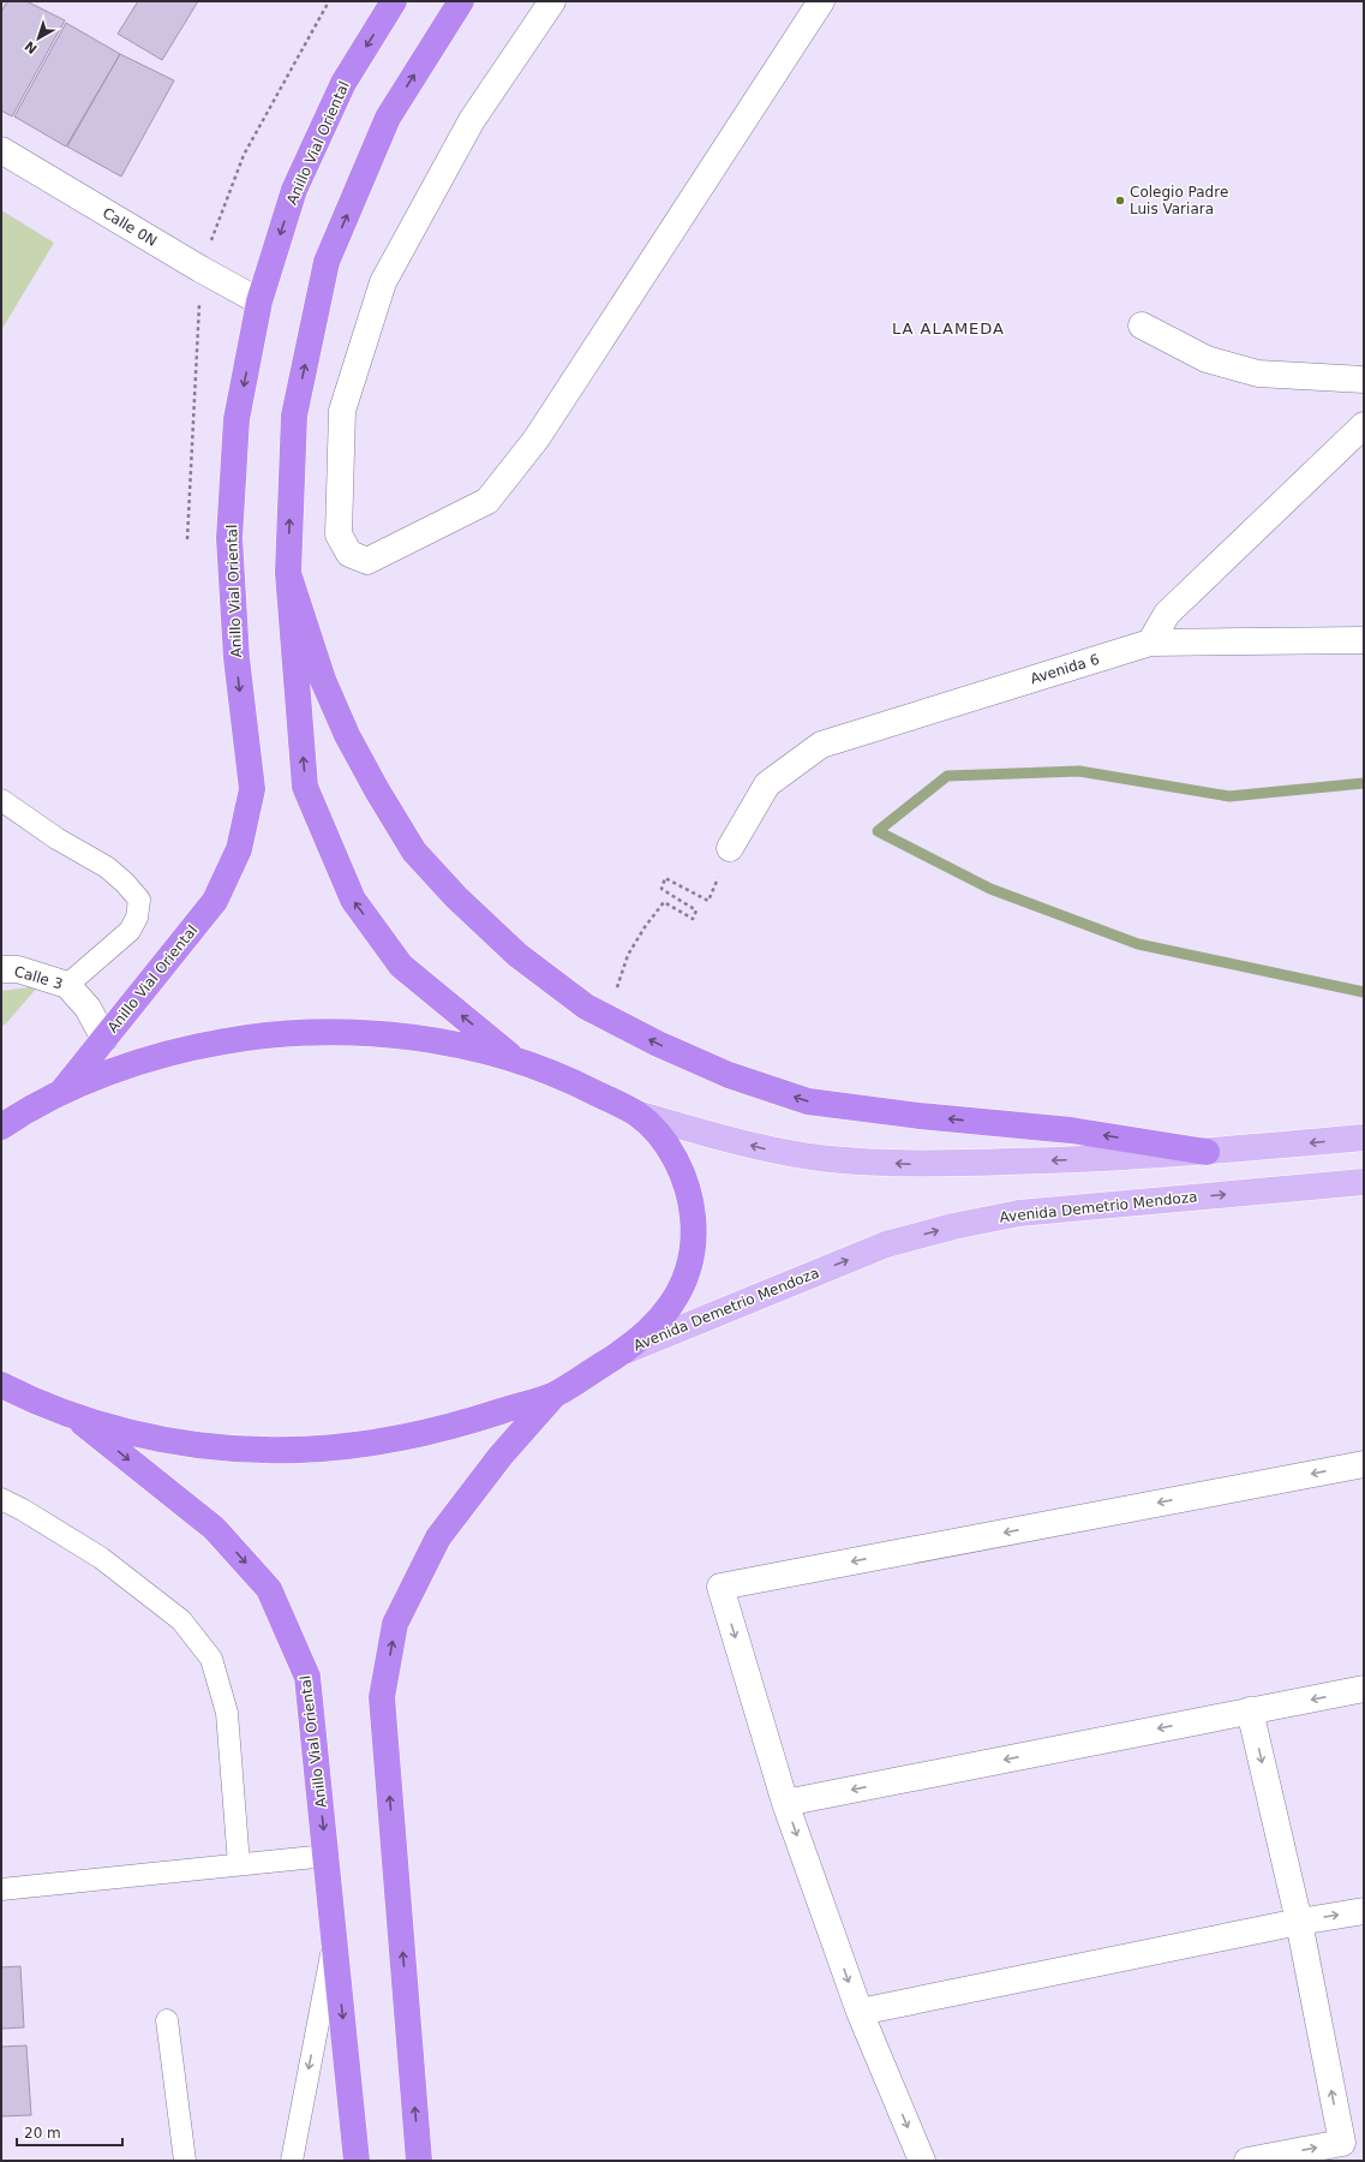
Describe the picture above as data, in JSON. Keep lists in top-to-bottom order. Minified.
{"streets":{"highway":["Anillo Vial Oriental"],"main road":["Avenida Demetrio Mendoza"],"street":["Calle 0N","Avenida 6","Calle 3"]},"crossings":[["Anillo Vial Oriental","Calle 0N"],["Anillo Vial Oriental","Calle 3"]],"districts":["LA ALAMEDA"],"places":["Colegio Padre Luis Variara"],"scale_bar":"20 m","north":"bottom left"}
